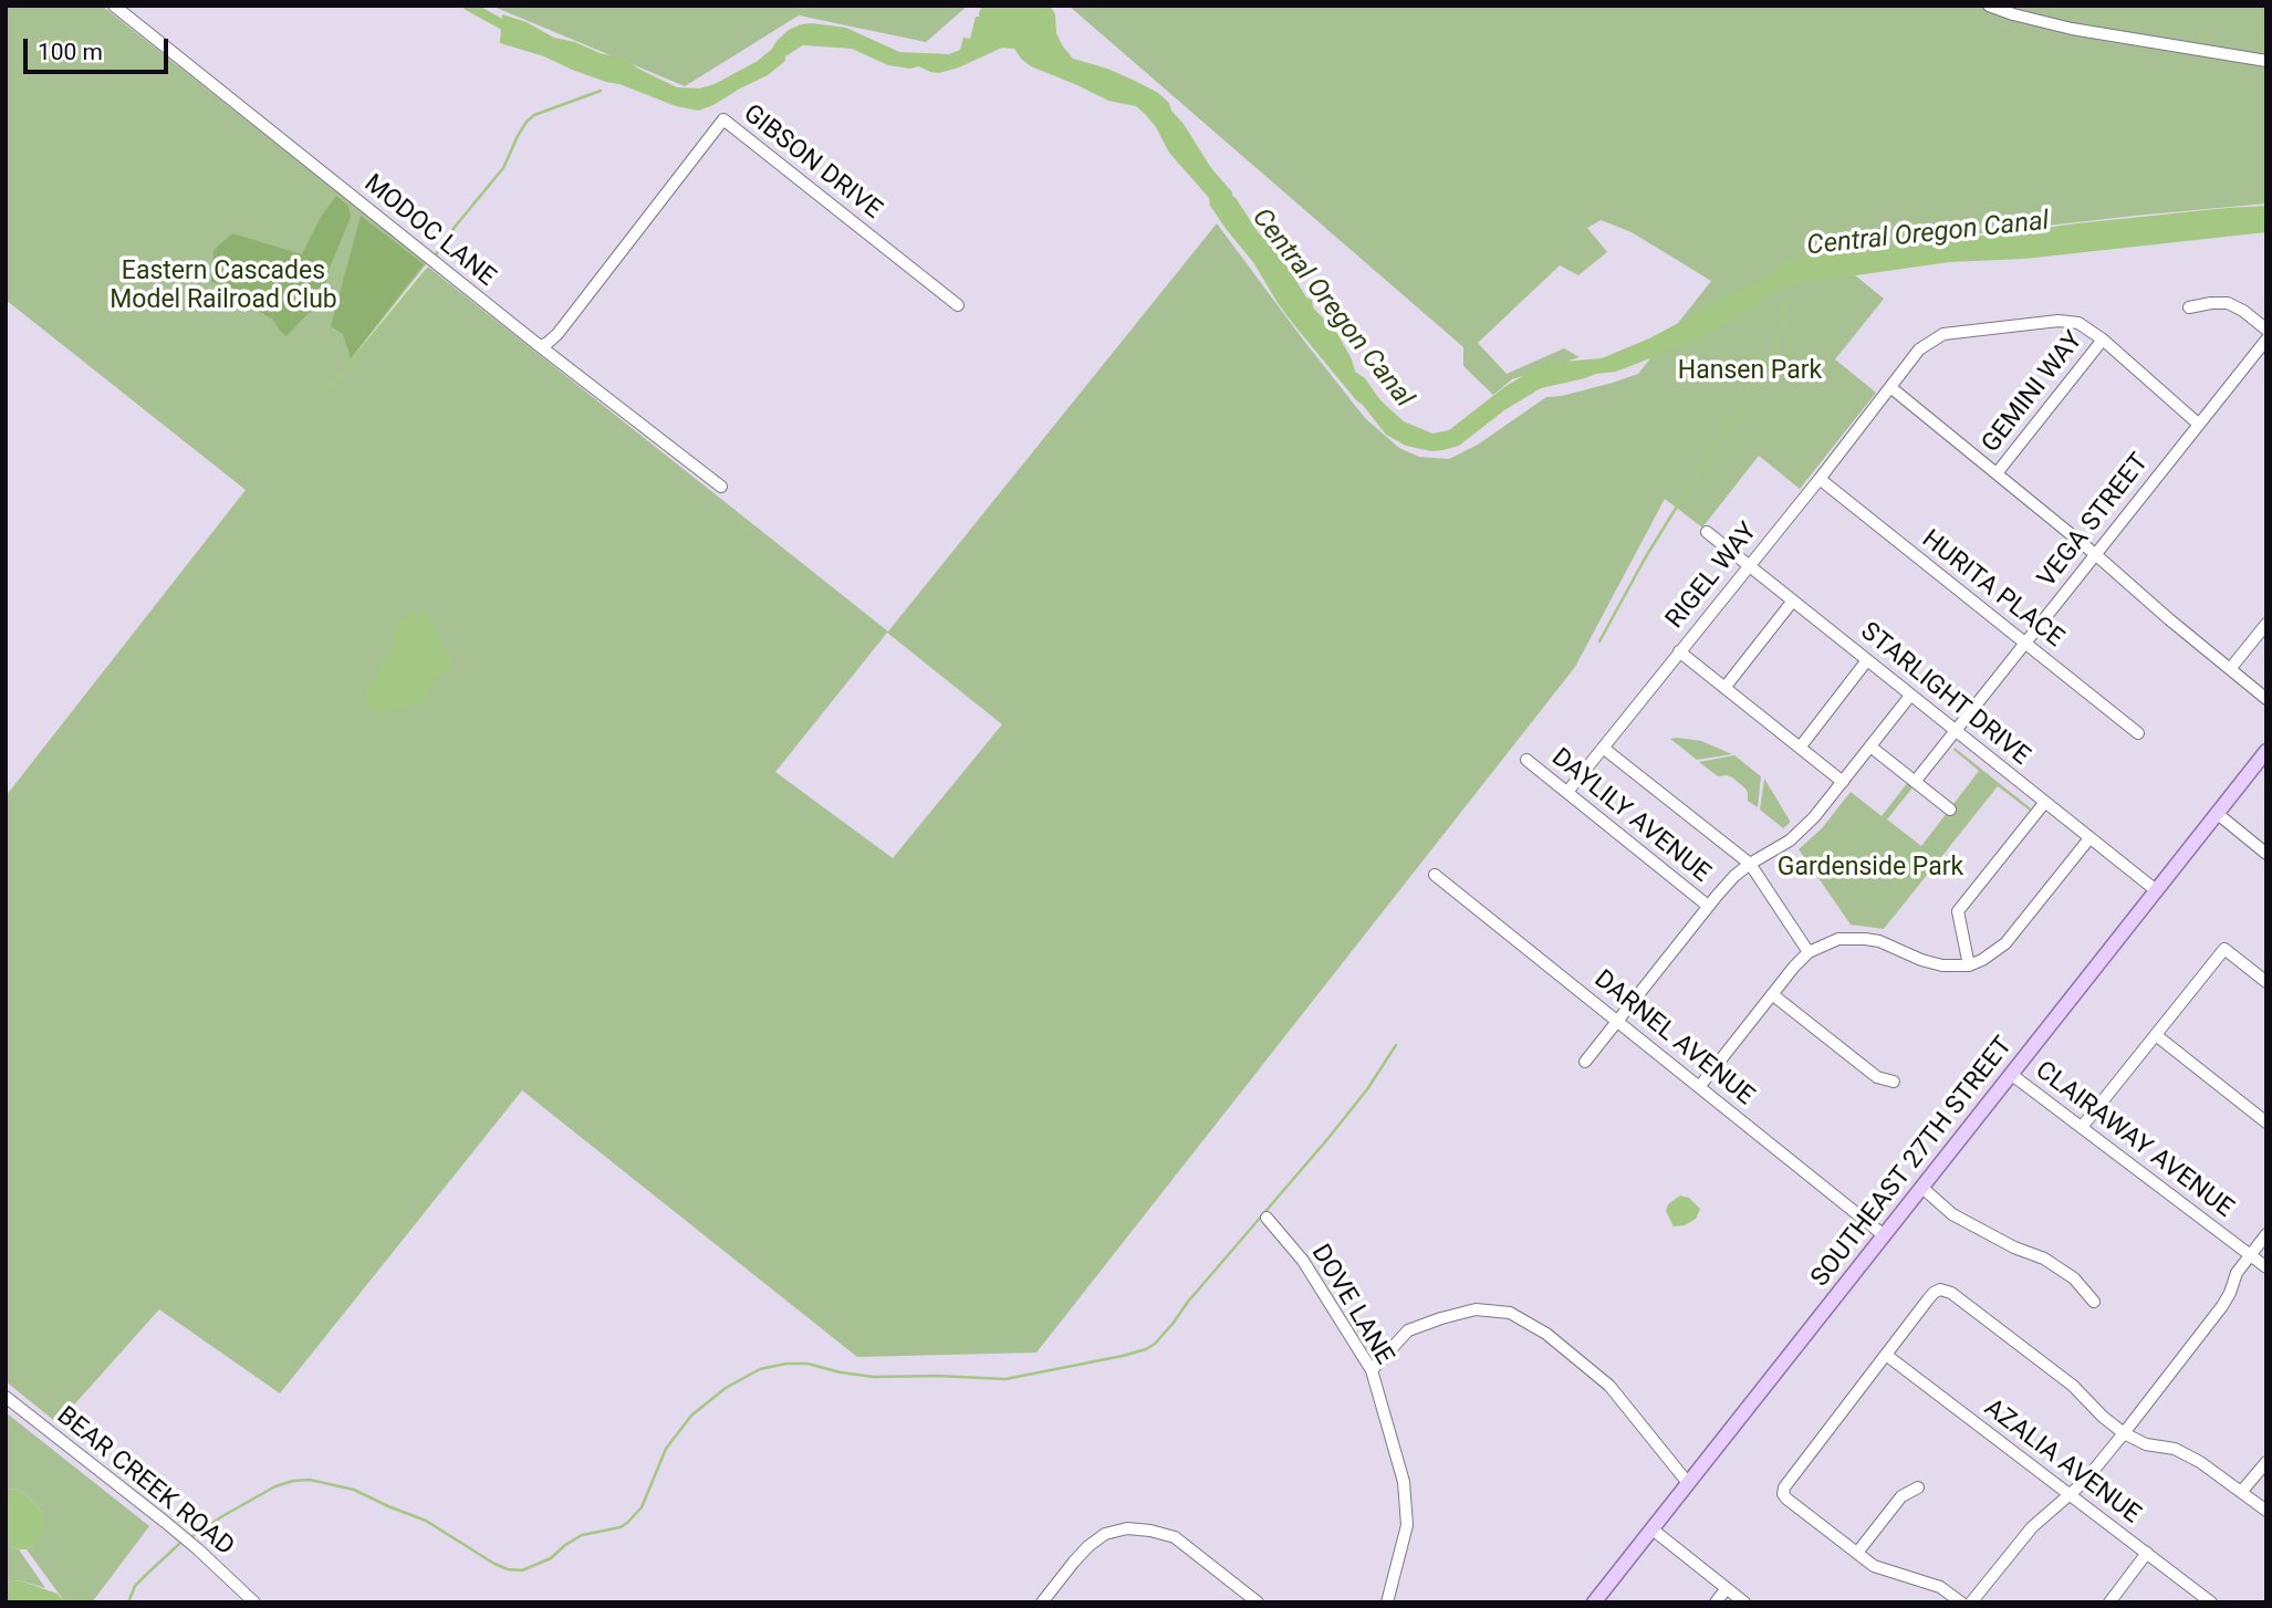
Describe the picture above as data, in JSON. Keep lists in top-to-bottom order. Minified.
{"streets":{"main road":["SOUTHEAST 27TH STREET"],"street":["GIBSON DRIVE","MODOC LANE","GEMINI WAY","VEGA STREET","RIGEL WAY","HURITA PLACE","STARLIGHT DRIVE","DAYLILY AVENUE","DARNEL AVENUE","CLAIRAWAY AVENUE","DOVE LANE","AZALIA AVENUE","BEAR CREEK ROAD"]},"crossings":[["GIBSON DRIVE","MODOC LANE"],["GEMINI WAY","RIGEL WAY"],["VEGA STREET","RIGEL WAY"],["VEGA STREET","HURITA PLACE"],["VEGA STREET","STARLIGHT DRIVE"],["RIGEL WAY","HURITA PLACE"],["RIGEL WAY","STARLIGHT DRIVE"],["RIGEL WAY","DAYLILY AVENUE"],["STARLIGHT DRIVE","SOUTHEAST 27TH STREET"],["DARNEL AVENUE","SOUTHEAST 27TH STREET"],["CLAIRAWAY AVENUE","SOUTHEAST 27TH STREET"]],"water":["Central Oregon Canal"],"parks":["Eastern Cascades Model Railroad Club","Hansen Park","Gardenside Park"],"scale_bar":"100 m"}
